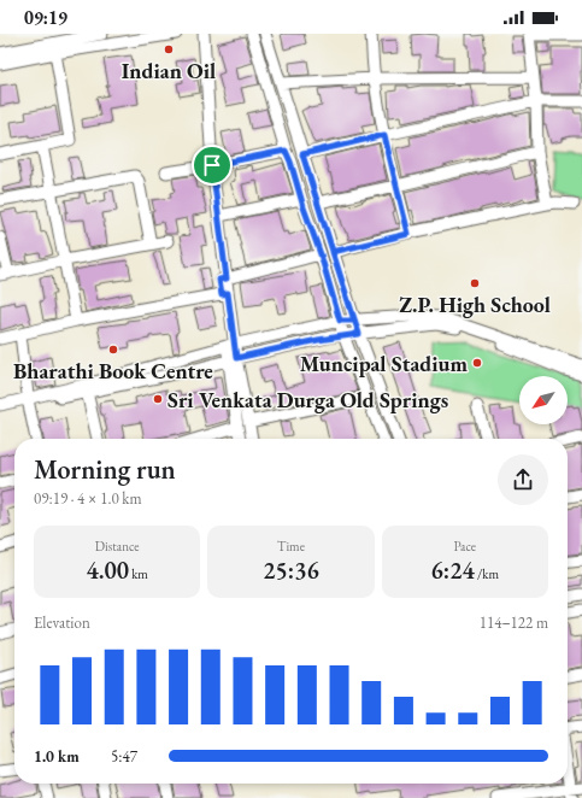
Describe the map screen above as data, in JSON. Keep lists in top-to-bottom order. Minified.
{"places":["Indian Oil","Z.P. High School","Bharathi Book Centre","Muncipal Stadium","Sri Venkata Durga Old Springs"],"north":"bottom left","page":{"status":"09:19","heading":["Morning run","09:19 · 4 × 1.0 km"],"stats":[["Distance","4.00 km"],["Time","25:36"],["Pace","6:24 /km"]],"chart":["Elevation","114–122 m"],"list":[{"name":"1.0 km","note":"5:47"}]}}
